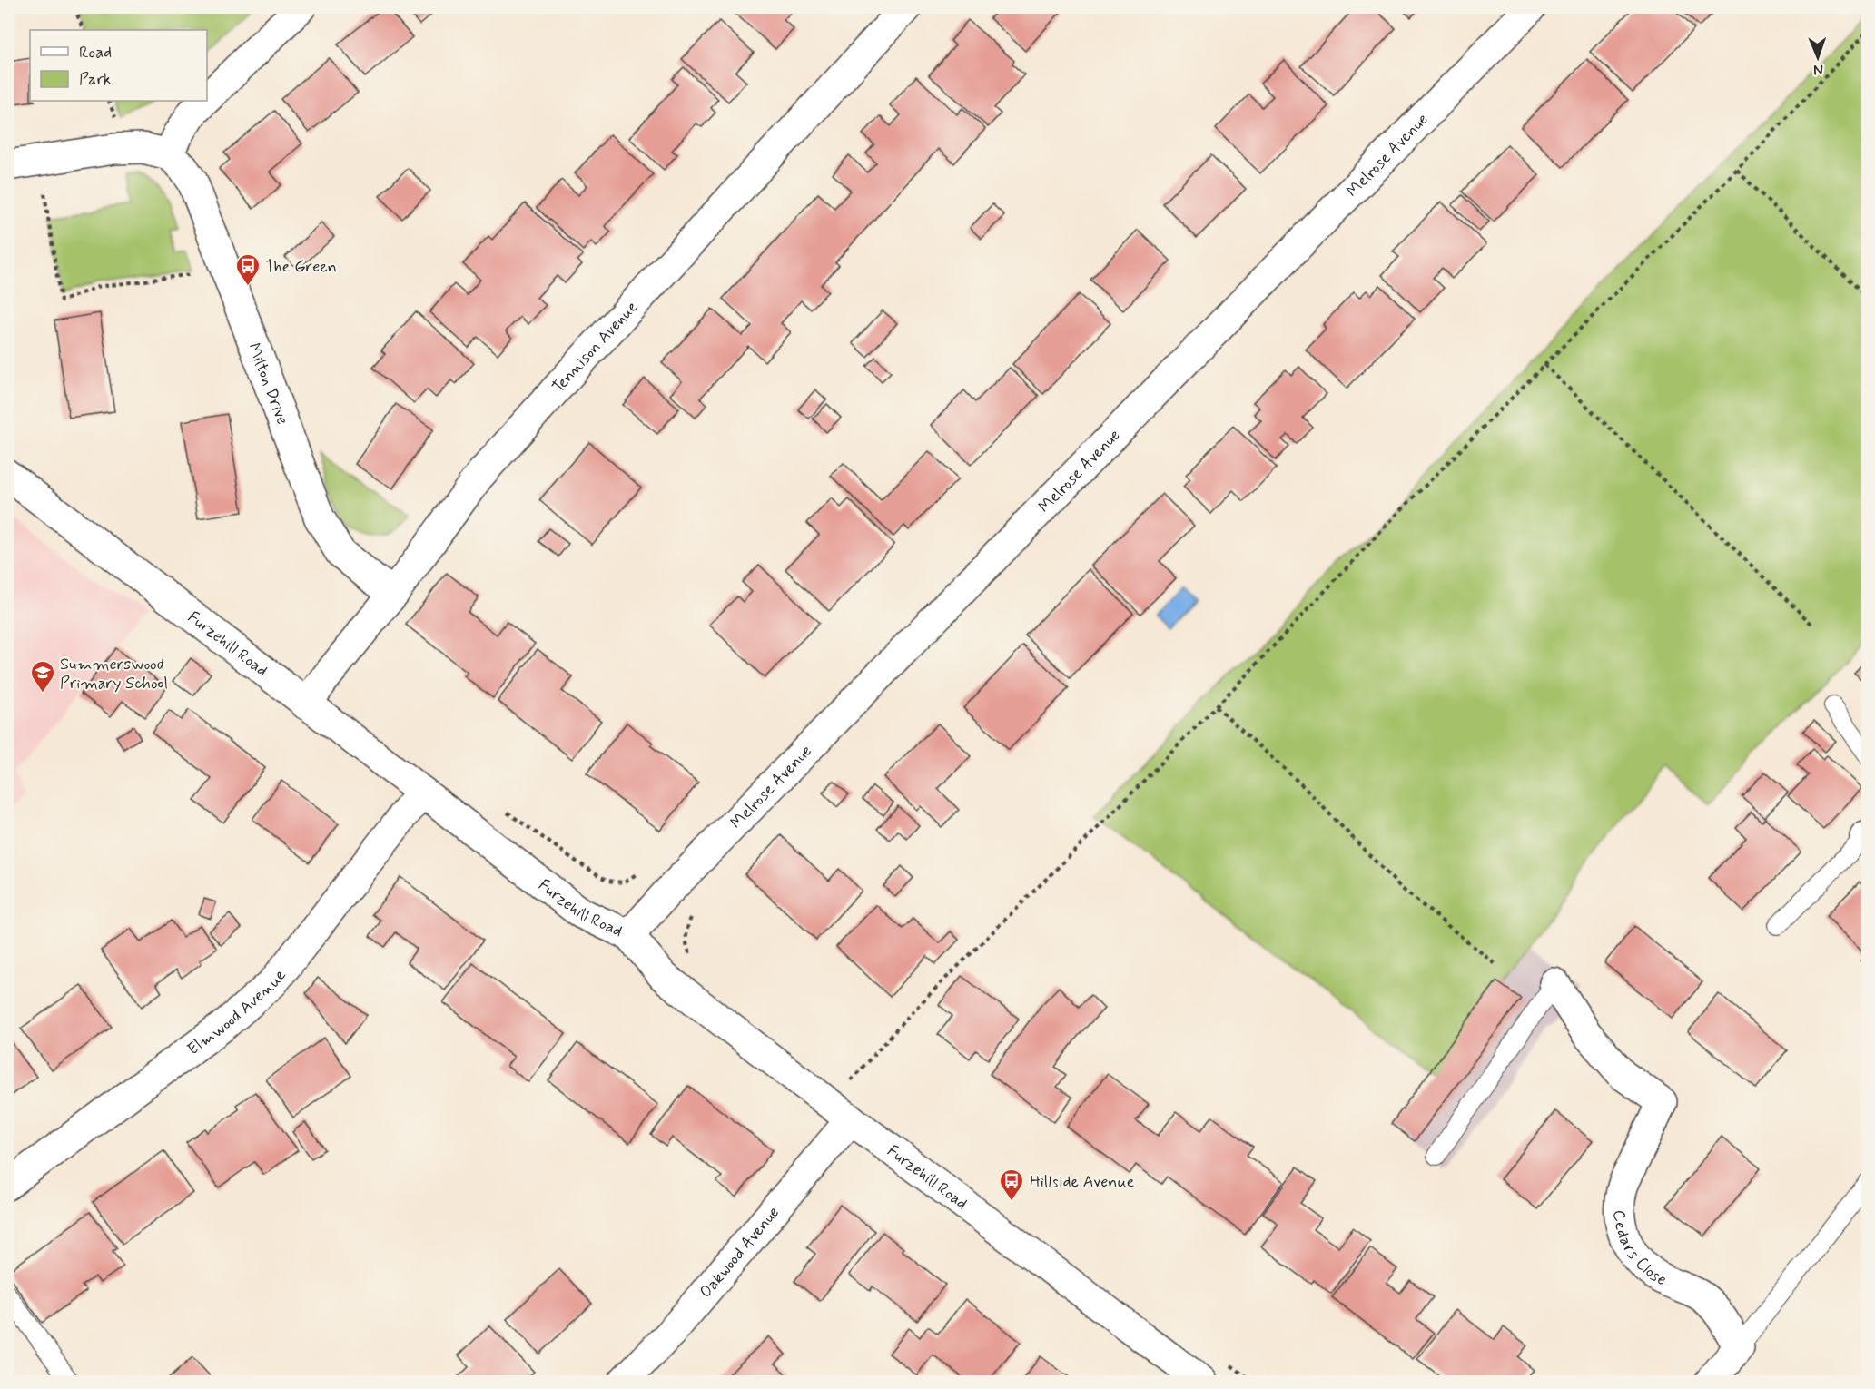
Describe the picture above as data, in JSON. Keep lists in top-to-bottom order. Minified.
{"streets":{"street":["Melrose Avenue","Tennison Avenue","Milton Drive","Furzehill Road","Elmwood Avenue","Cedars Close","Oakwood Avenue"]},"crossings":[["Melrose Avenue","Furzehill Road"],["Tennison Avenue","Milton Drive"],["Tennison Avenue","Furzehill Road"],["Furzehill Road","Elmwood Avenue"],["Furzehill Road","Oakwood Avenue"]],"places":{"bus stop":["The Green","Hillside Avenue"],"school or university":["Summerswood Primary School"]},"legend":["Road","Park"],"north":"bottom"}
